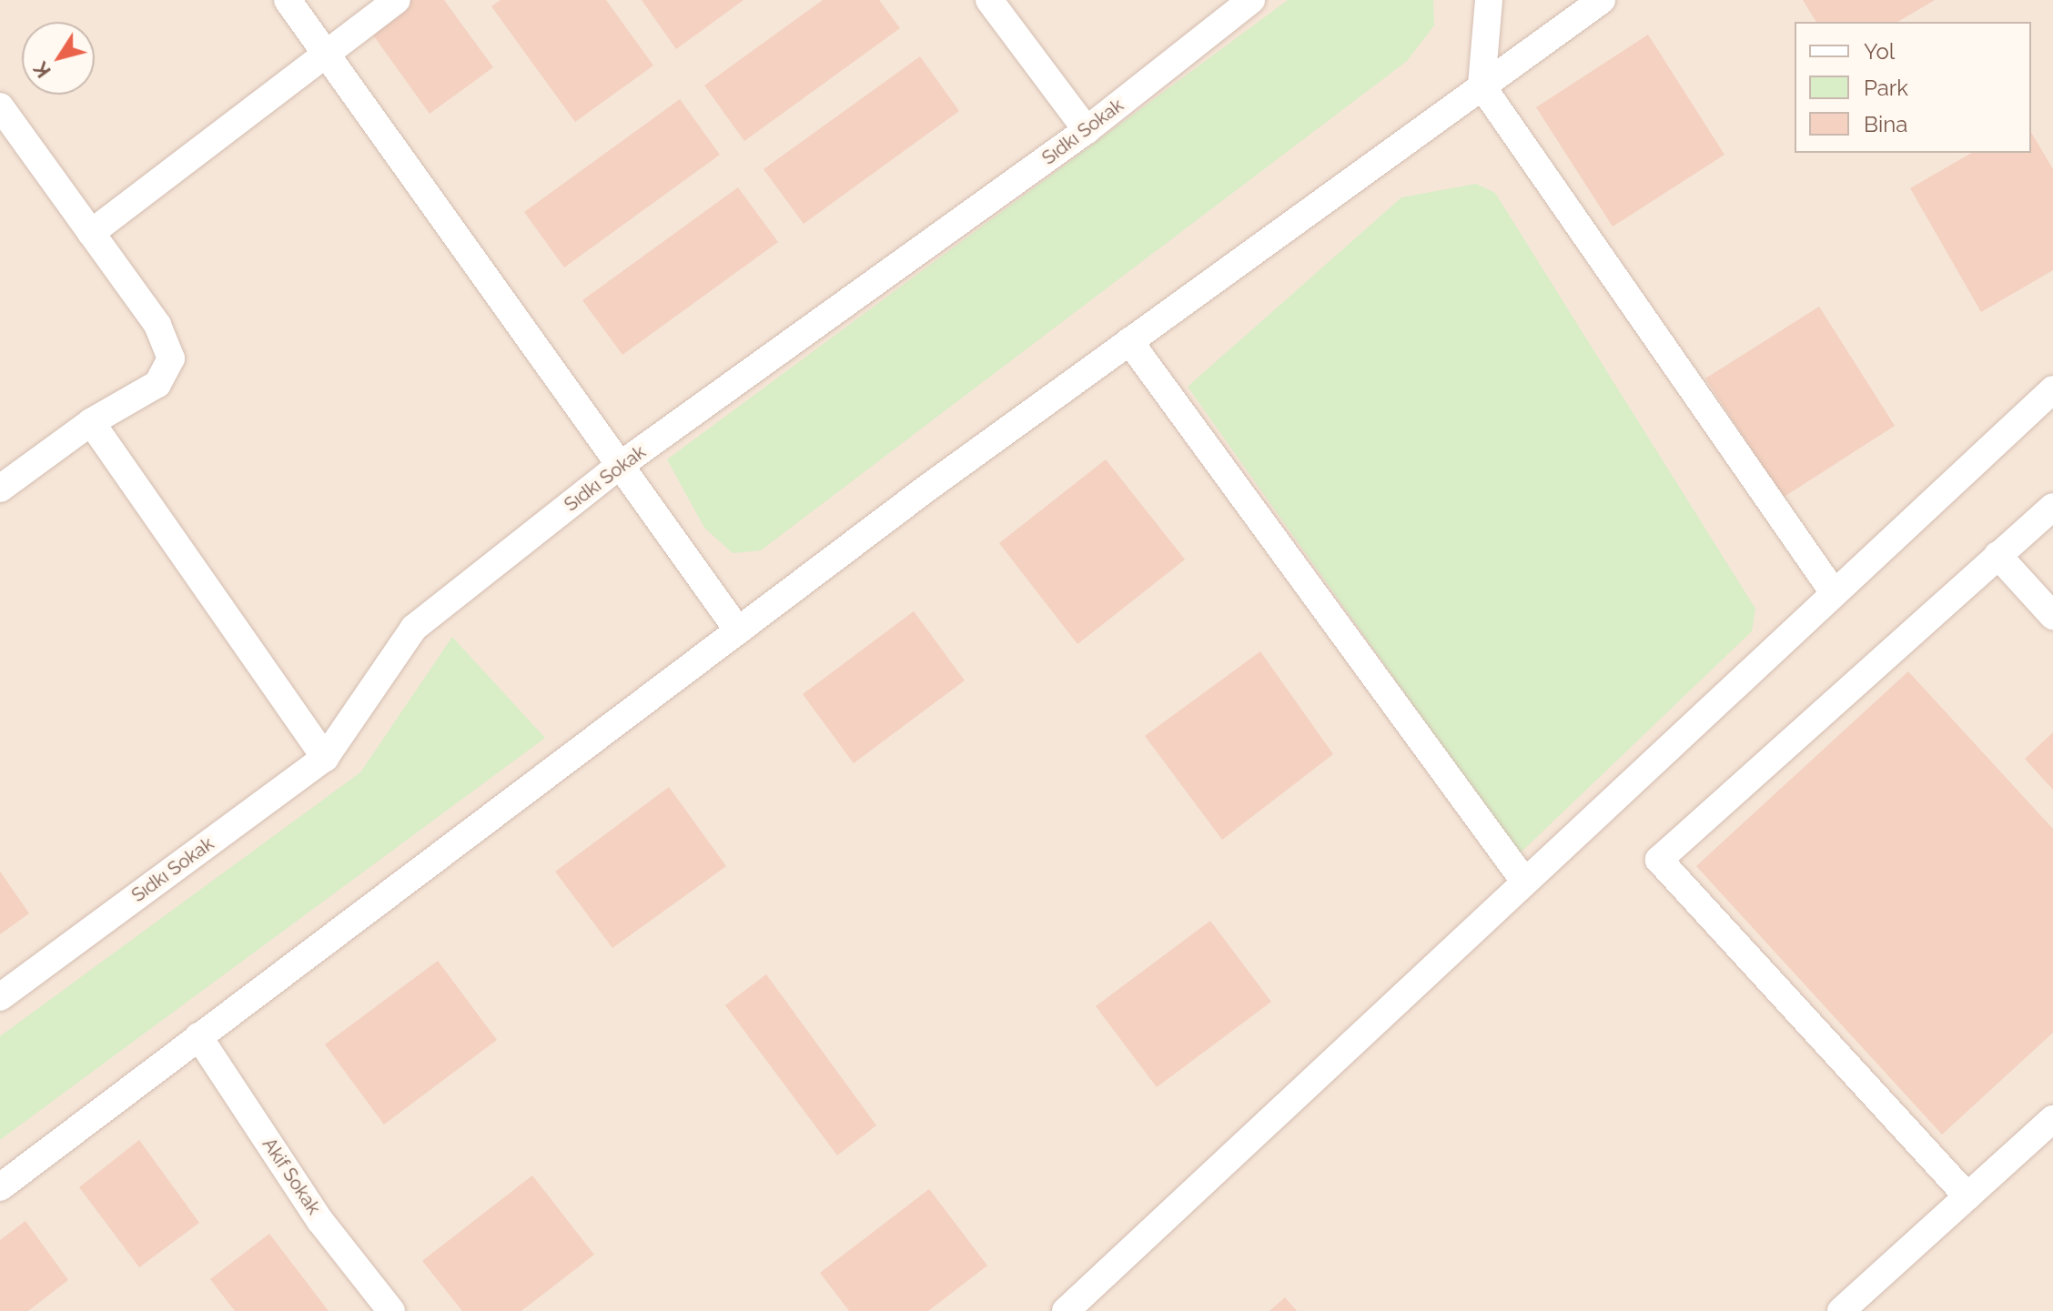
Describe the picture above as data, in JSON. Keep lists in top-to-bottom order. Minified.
{"streets":{"street":["Sıdkı Sokak","Akif Sokak"]},"legend":["Yol","Park","Bina"],"north":"bottom left"}
